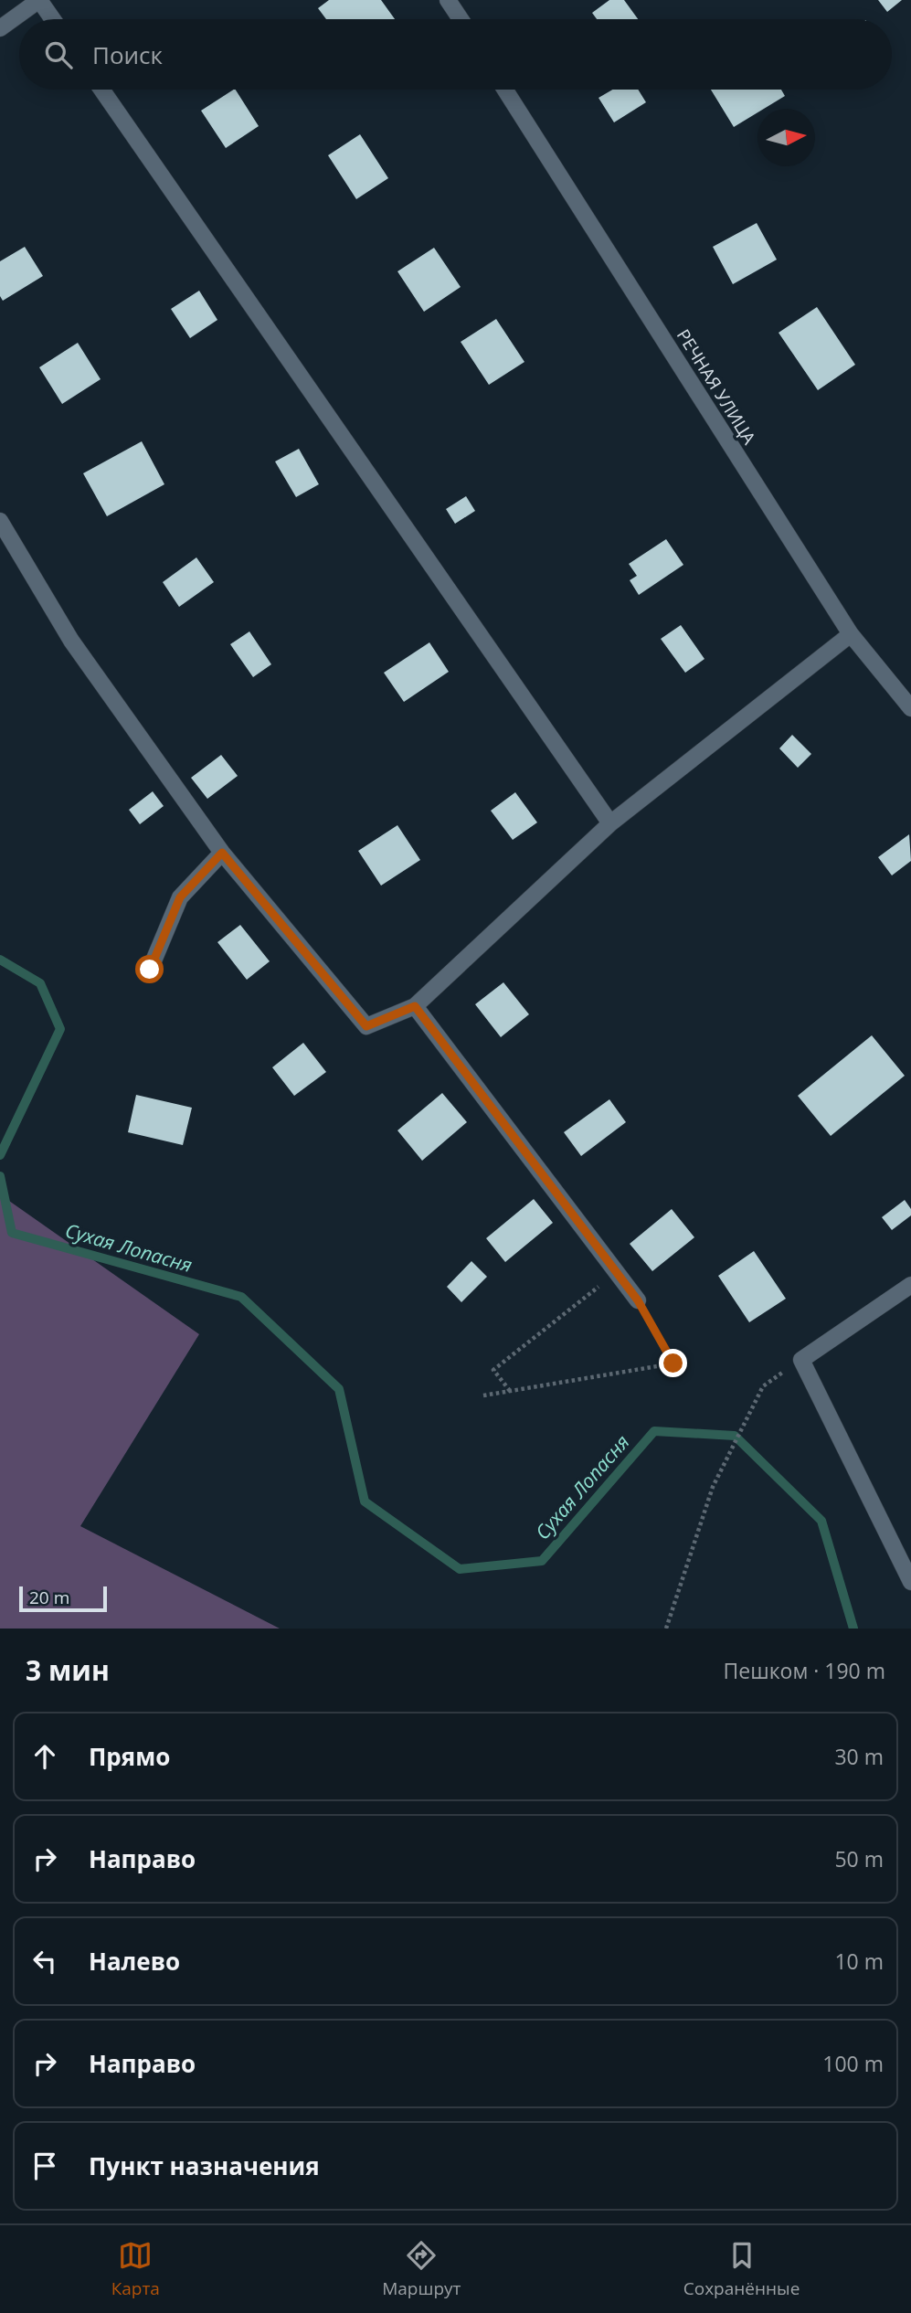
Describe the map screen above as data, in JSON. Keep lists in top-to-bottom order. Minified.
{"streets":{"street":["РЕЧНАЯ УЛИЦА"]},"water":["Сухая Лопасня"],"scale_bar":"20 m","north":"right","page":{"search":"Поиск","scale":"20 m","heading":["3 мин","Пешком · 190 m"],"list":[["Прямо","30 m"],["Направо","50 m"],["Налево","10 m"],["Направо","100 m"],"Пункт назначения"],"nav":["Карта","Маршрут","Сохранённые"]}}
